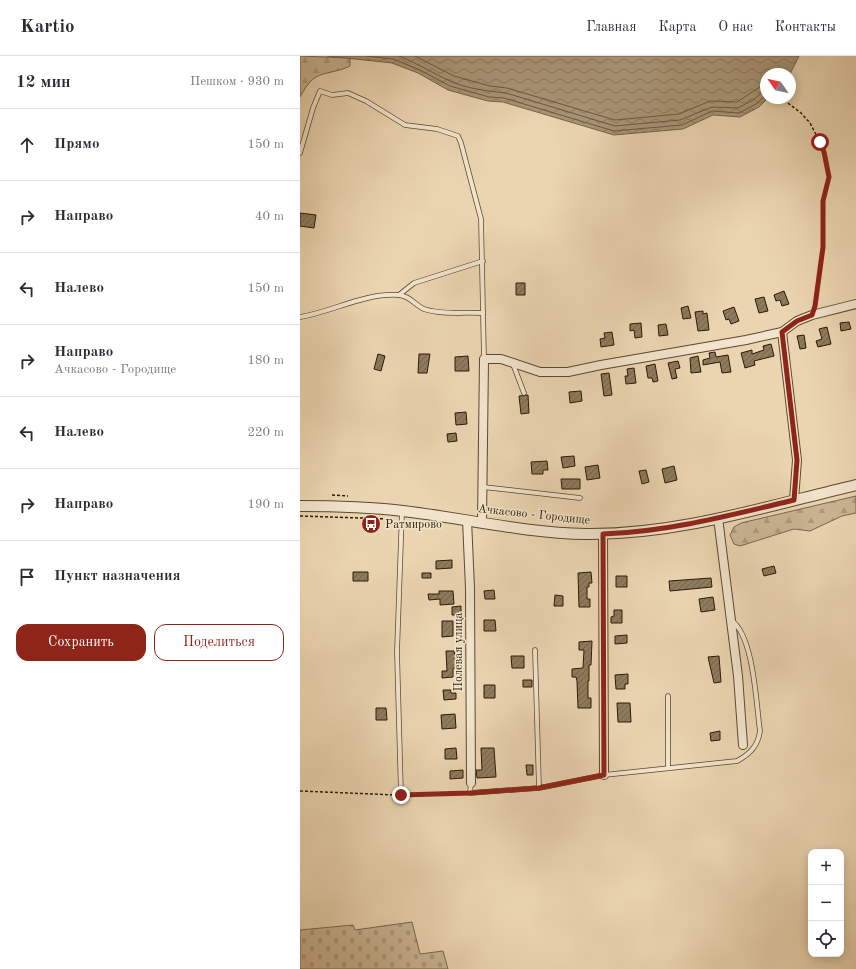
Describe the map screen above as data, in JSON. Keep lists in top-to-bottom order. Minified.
{"streets":{"street":["Ачкасово - Городище","Полевая улица"]},"crossings":[["Ачкасово - Городище","Полевая улица"]],"places":{"bus stop":["Ратмирово"]},"north":"top left","page":{"header":"Kartio","nav":["Главная","Карта","О нас","Контакты"],"heading":["12 мин","Пешком · 930 m"],"list":[["Прямо","150 m"],["Направо","40 m"],["Налево","150 m"],["Направо","Ачкасово - Городище","180 m"],["Налево","220 m"],["Направо","190 m"],"Пункт назначения"],"buttons":["Сохранить","Поделиться"],"map_buttons":["+","−"]}}
